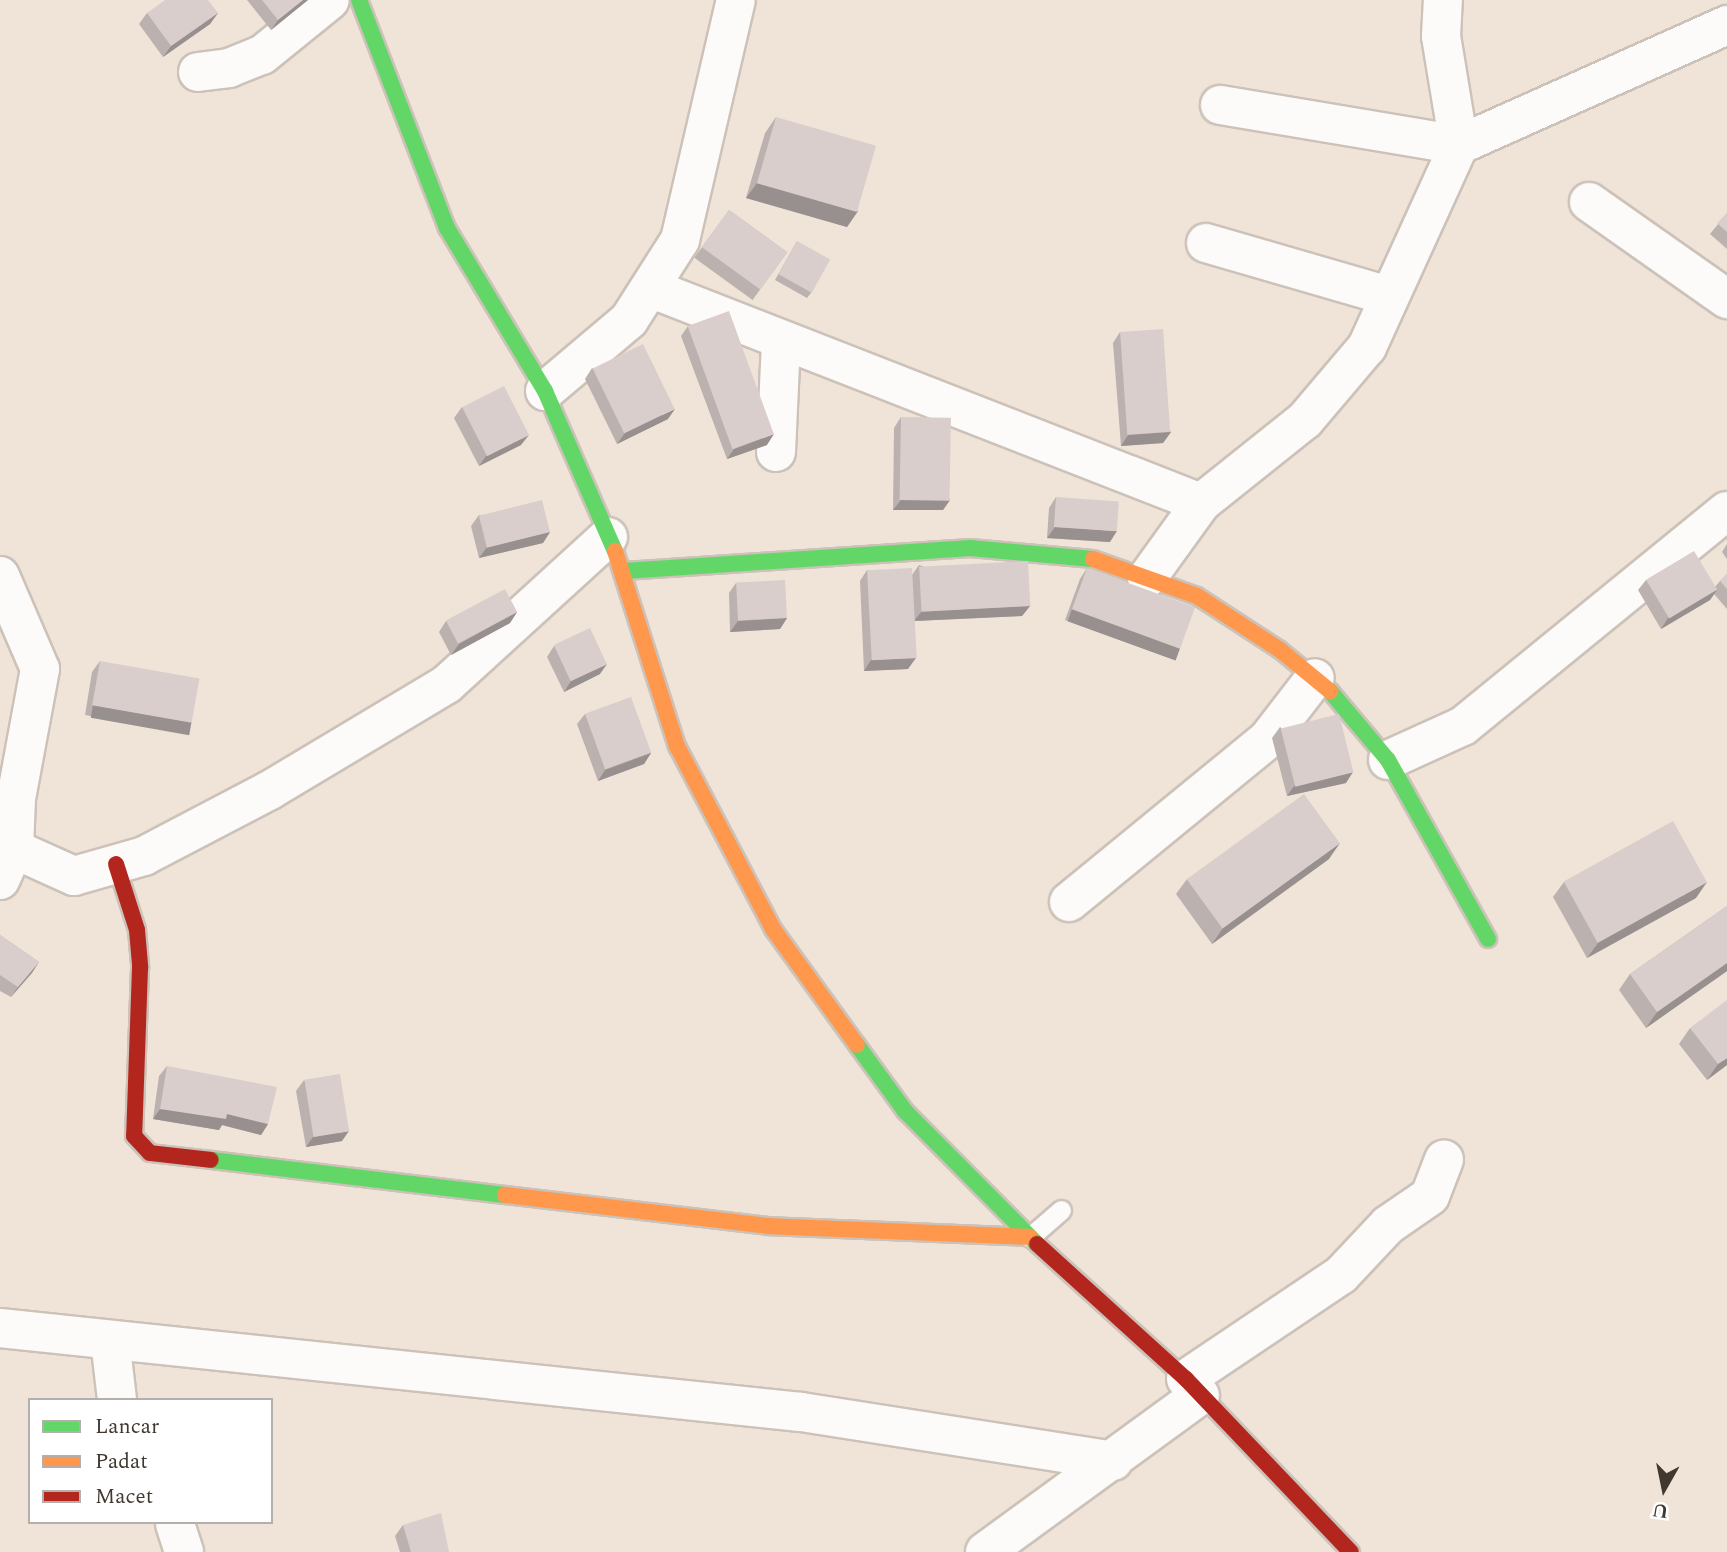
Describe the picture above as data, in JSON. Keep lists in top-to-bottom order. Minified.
{"legend":["Lancar","Padat","Macet"],"north":"bottom"}
